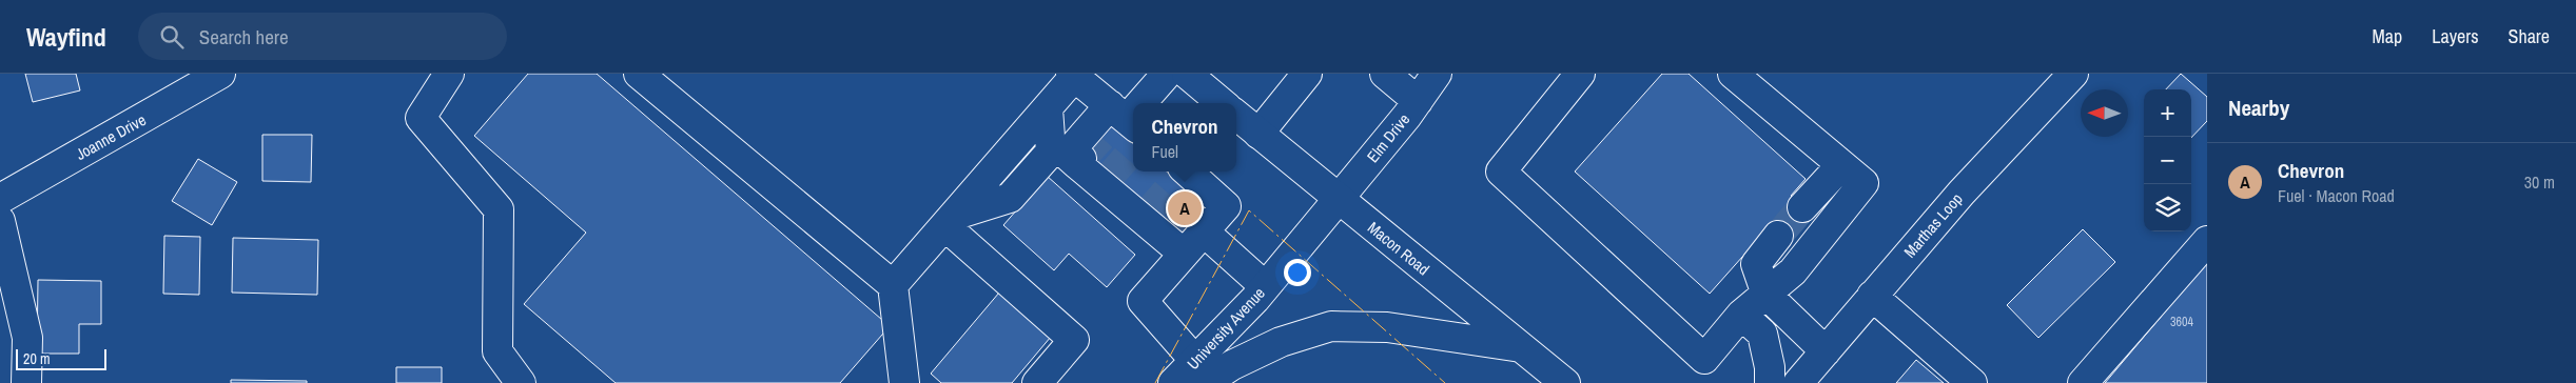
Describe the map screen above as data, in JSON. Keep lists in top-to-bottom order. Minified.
{"streets":{"main road":["Joanne Drive","Elm Drive","Marthas Loop","Macon Road","University Avenue"]},"crossings":[["Elm Drive","Macon Road"],["Elm Drive","University Avenue"],["Macon Road","University Avenue"]],"house_numbers":["3604"],"scale_bar":"20 m","north":"left","page":{"header":"Wayfind","search":"Search here","nav":["Map","Layers","Share"],"heading":"Nearby","map_buttons":["+","−"],"popup":["Chevron","Fuel"],"list":[{"mark":"A","name":"Chevron","note":"Fuel · Macon Road","value":"30 m"}],"pins":"A","scale":"20 m"}}
